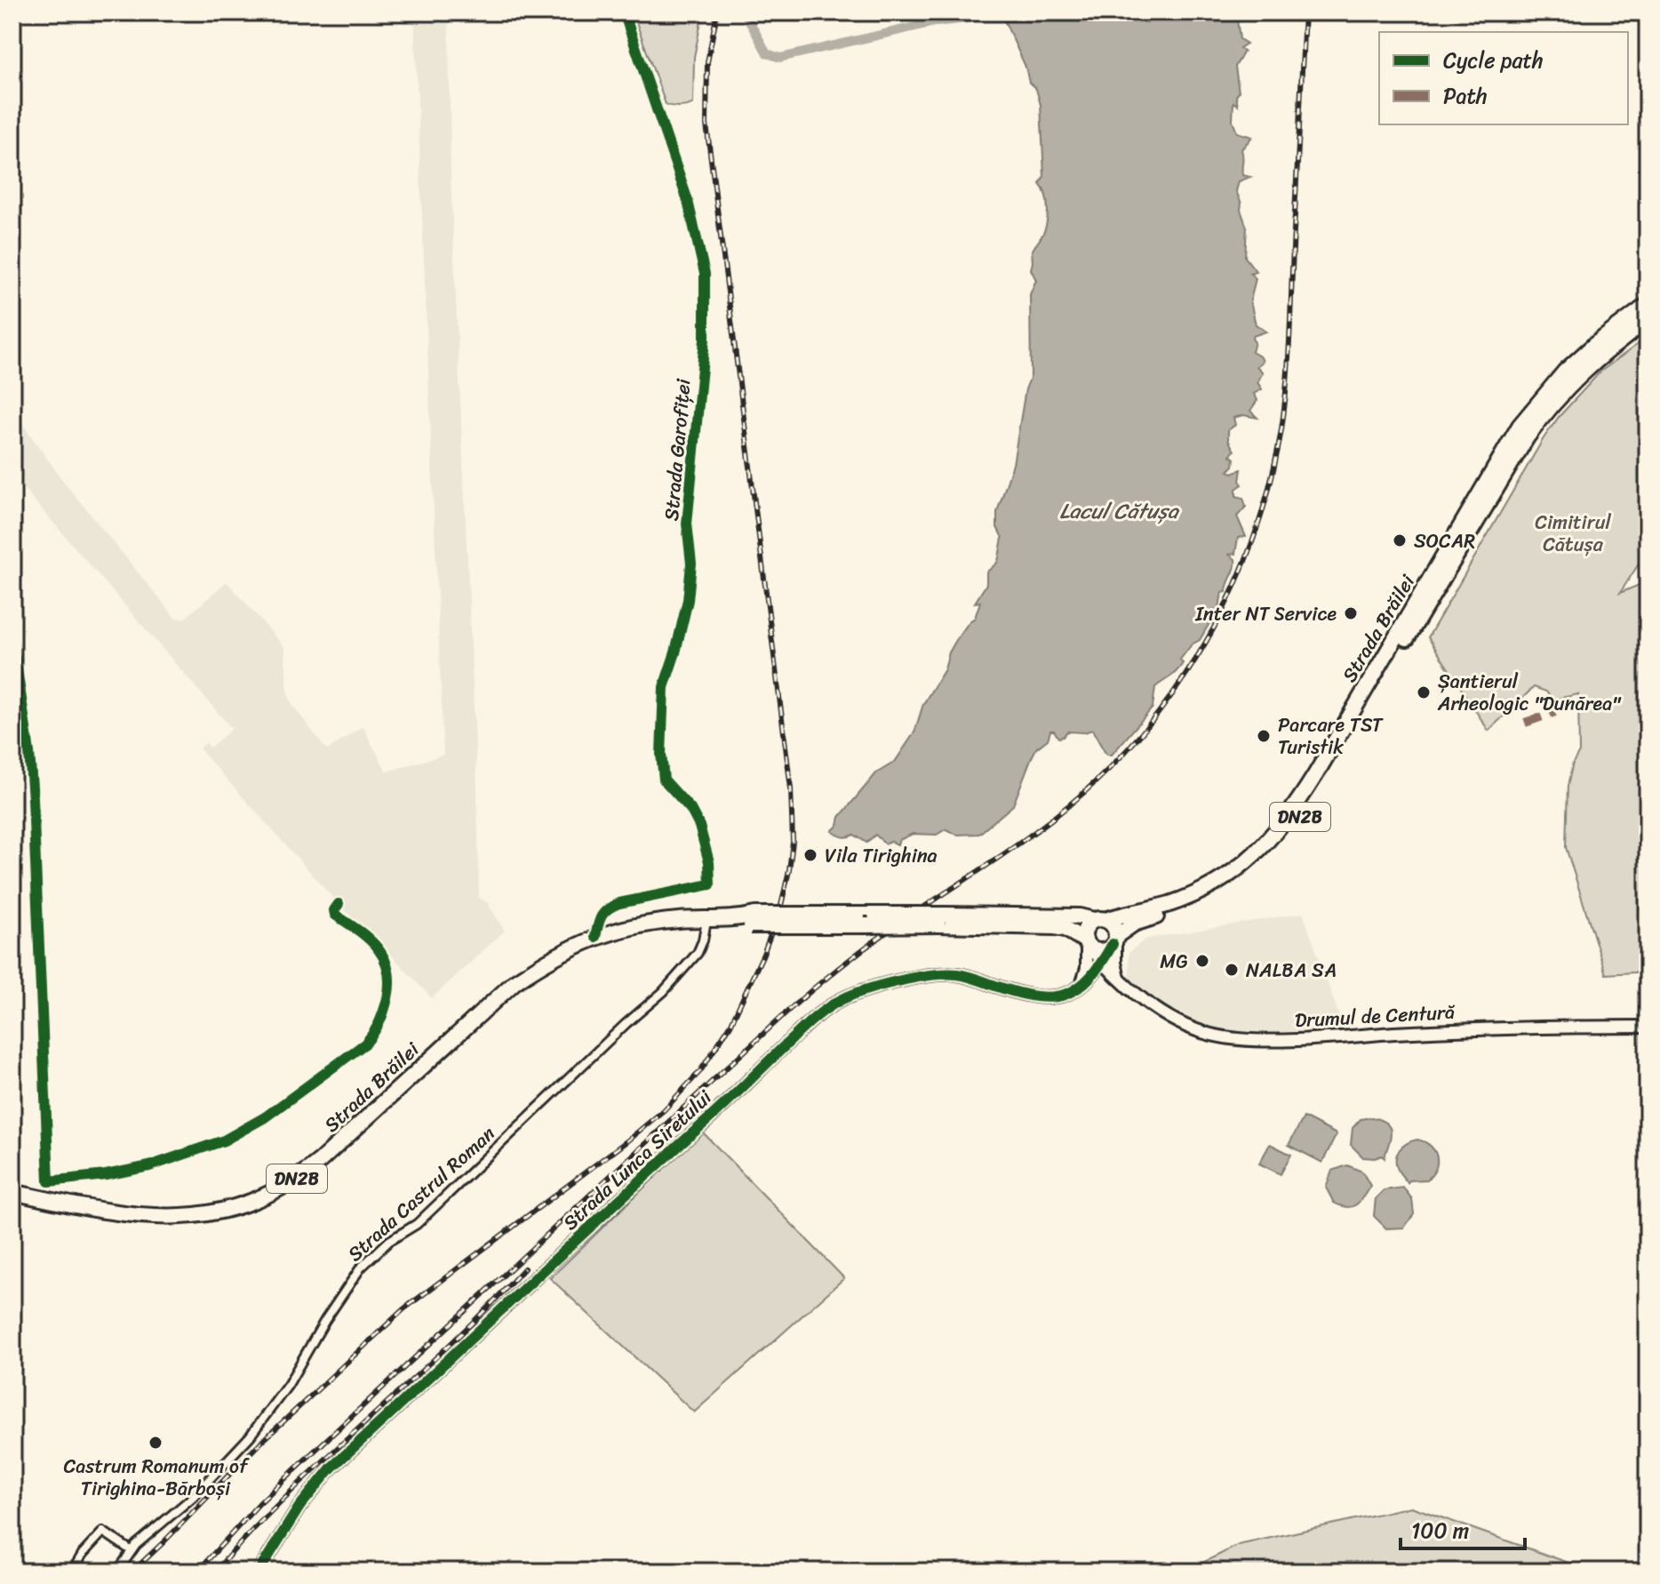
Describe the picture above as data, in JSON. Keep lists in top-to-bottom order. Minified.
{"streets":{"highway":["Strada Brăilei","DN2B"],"street":["Strada Garofiței","Drumul de Centură","Strada Lunca Siretului","Strada Castrul Roman"]},"crossings":[["Strada Garofiței","Strada Brăilei"],["Strada Brăilei","DN2B"],["Strada Brăilei","Drumul de Centură"],["Strada Brăilei","Strada Castrul Roman"],["DN2B","Drumul de Centură"],["Drumul de Centură","Strada Lunca Siretului"]],"water":["Lacul Cătușa"],"parks":["Cimitirul Cătușa"],"places":["SOCAR","Inter NT Service","Șantierul Arheologic \"Dunărea\"","Parcare TST Turistik","Vila Tirighina","MG","NALBA SA","Castrum Romanum of Tirighina-Bărboși"],"legend":["Cycle path","Path"],"scale_bar":"100 m"}
